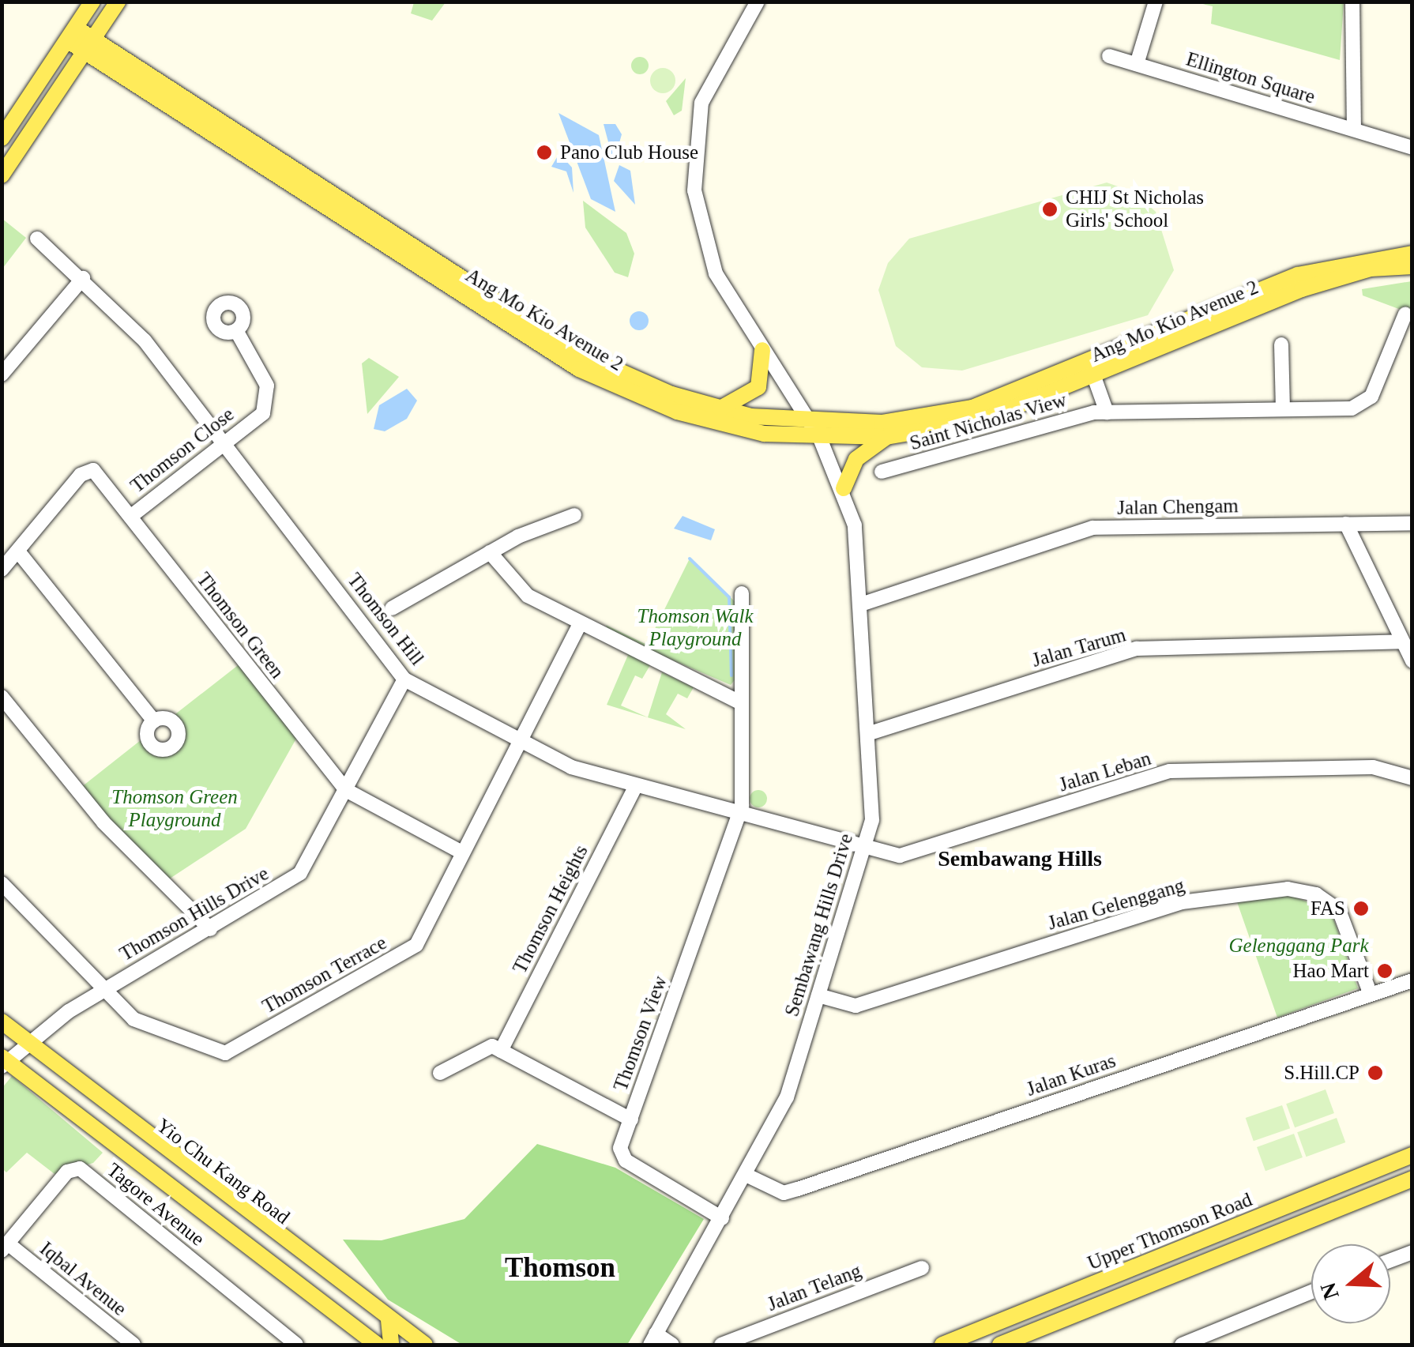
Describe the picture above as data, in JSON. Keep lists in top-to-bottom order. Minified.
{"streets":{"main road":["Ang Mo Kio Avenue 2","Yio Chu Kang Road","Upper Thomson Road"],"street":["Ellington Square","Saint Nicholas View","Thomson Close","Jalan Chengam","Thomson Hill","Thomson Green","Jalan Tarum","Jalan Leban","Jalan Gelenggang","Thomson Heights","Thomson Hills Drive","Sembawang Hills Drive","Thomson Terrace","Thomson View","Jalan Kuras","Tagore Avenue","Iqbal Avenue","Jalan Telang"]},"crossings":[["Ang Mo Kio Avenue 2","Saint Nicholas View"],["Ang Mo Kio Avenue 2","Sembawang Hills Drive"],["Thomson Close","Thomson Hill"],["Thomson Close","Thomson Green"],["Jalan Chengam","Sembawang Hills Drive"],["Thomson Hill","Jalan Leban"],["Thomson Hill","Thomson Heights"],["Thomson Hill","Thomson Hills Drive"],["Thomson Hill","Sembawang Hills Drive"],["Thomson Hill","Thomson Terrace"],["Thomson Hill","Thomson View"],["Thomson Green","Thomson Hills Drive"],["Thomson Green","Thomson Terrace"],["Jalan Tarum","Sembawang Hills Drive"],["Jalan Leban","Sembawang Hills Drive"],["Jalan Gelenggang","Sembawang Hills Drive"],["Jalan Gelenggang","Jalan Kuras"],["Thomson Hills Drive","Thomson Terrace"],["Thomson Hills Drive","Yio Chu Kang Road"],["Sembawang Hills Drive","Thomson View"],["Sembawang Hills Drive","Jalan Kuras"],["Tagore Avenue","Iqbal Avenue"]],"districts":["Sembawang Hills","Thomson"],"parks":["Thomson Walk Playground","Thomson Green Playground","Gelenggang Park"],"places":["Pano Club House","CHIJ St Nicholas Girls' School","FAS","Hao Mart","S.Hill.CP"],"north":"left"}
